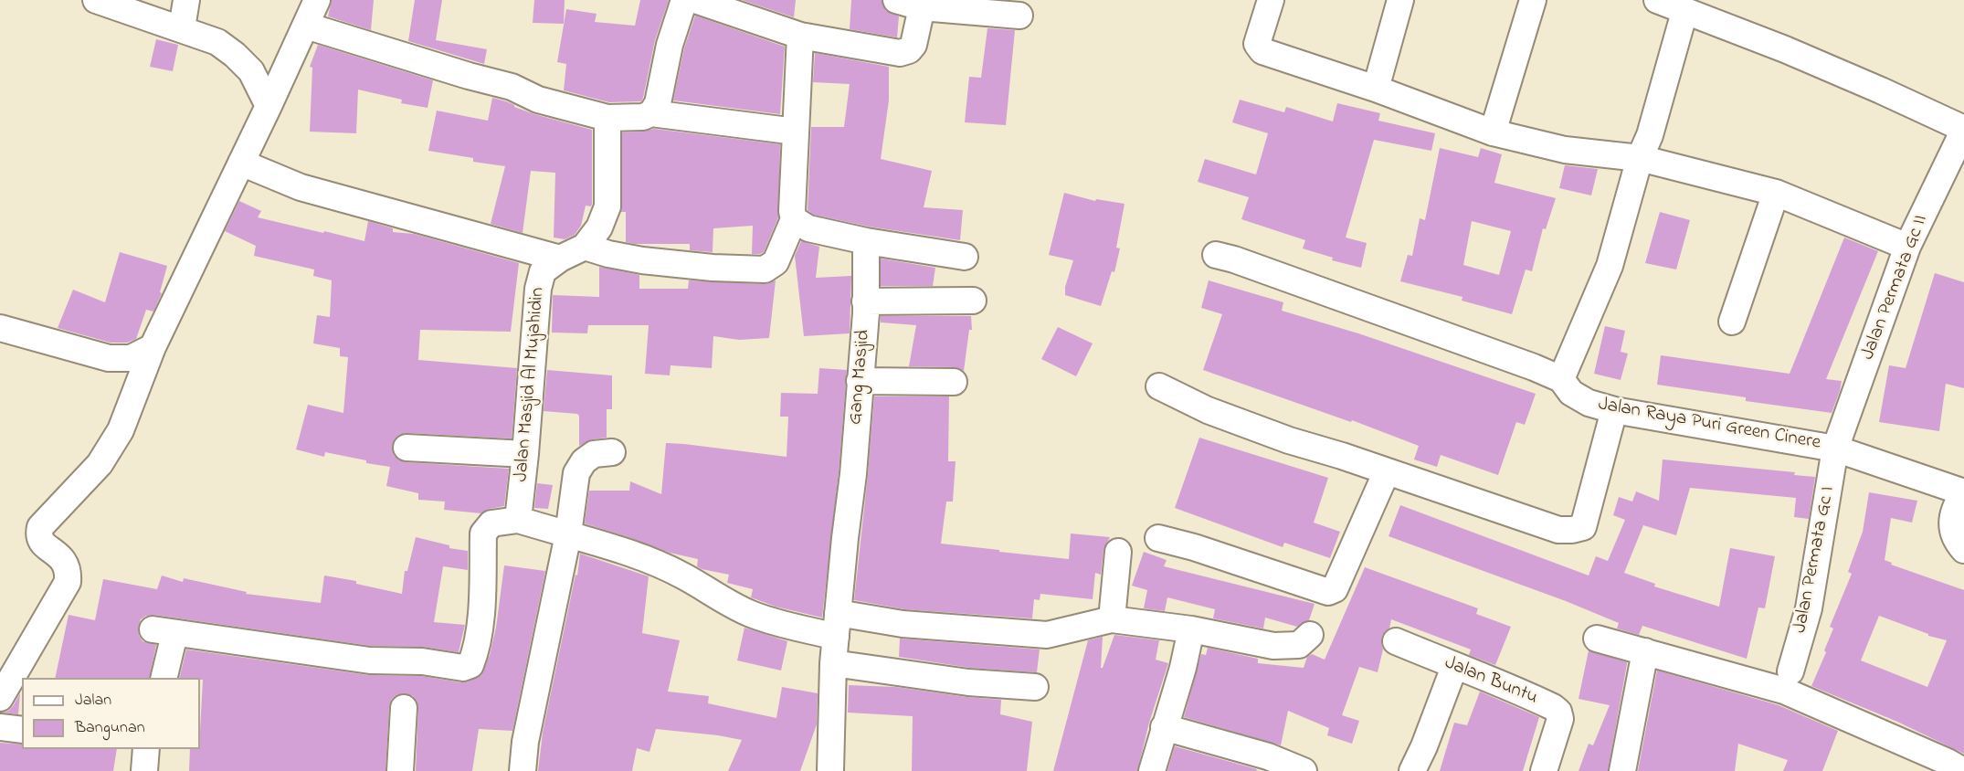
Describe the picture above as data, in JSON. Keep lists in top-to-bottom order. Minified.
{"streets":{"street":["Jalan Permata Gc II","Gang Masjid","Jalan Masjid Al Mujahidin","Jalan Raya Puri Green Cinere","Jalan Permata Gc I","Jalan Buntu"]},"crossings":[["Jalan Permata Gc II","Jalan Raya Puri Green Cinere"],["Jalan Permata Gc II","Jalan Permata Gc I"],["Jalan Raya Puri Green Cinere","Jalan Permata Gc I"]],"legend":["Jalan","Bangunan"]}
